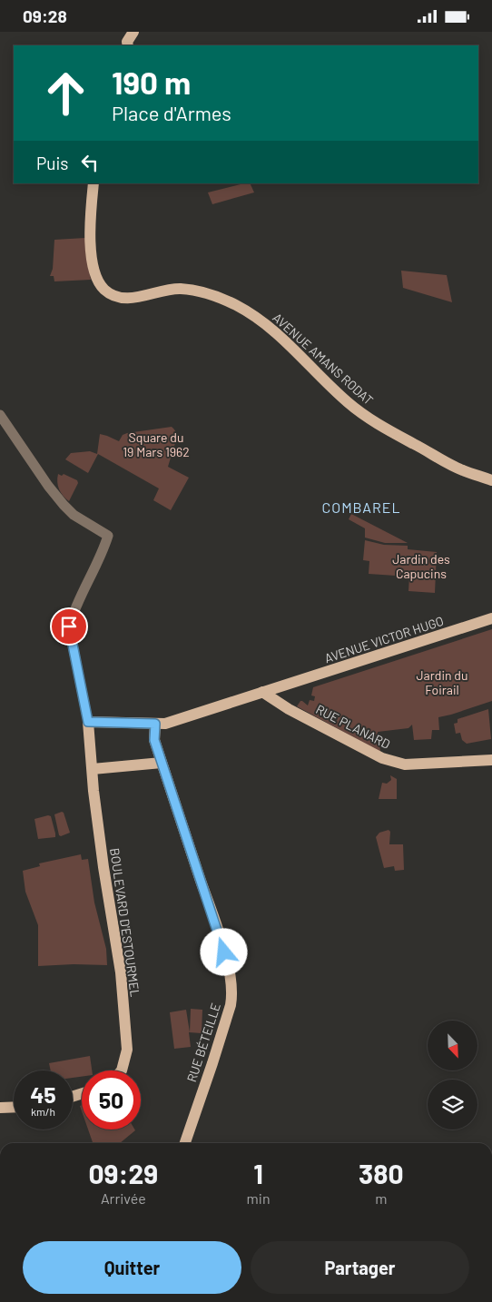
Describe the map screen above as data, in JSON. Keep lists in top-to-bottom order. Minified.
{"streets":{"main road":["AVENUE AMANS RODAT","AVENUE VICTOR HUGO","RUE PLANARD","BOULEVARD D'ESTOURMEL","RUE BÉTEILLE"]},"crossings":[["AVENUE VICTOR HUGO","RUE PLANARD"],["AVENUE VICTOR HUGO","BOULEVARD D'ESTOURMEL"],["AVENUE VICTOR HUGO","RUE BÉTEILLE"]],"districts":["COMBAREL"],"parks":["Square du 19 Mars 1962","Jardin des Capucins","Jardin du Foirail"],"north":"bottom right","page":{"status":"09:28","turn":["190 m","Place d'Armes"],"then":"Puis","speed":"45 km/h","limit":"50","eta":["09:29","Arrivée","1","min","380","m"],"buttons":["Quitter","Partager"]}}
